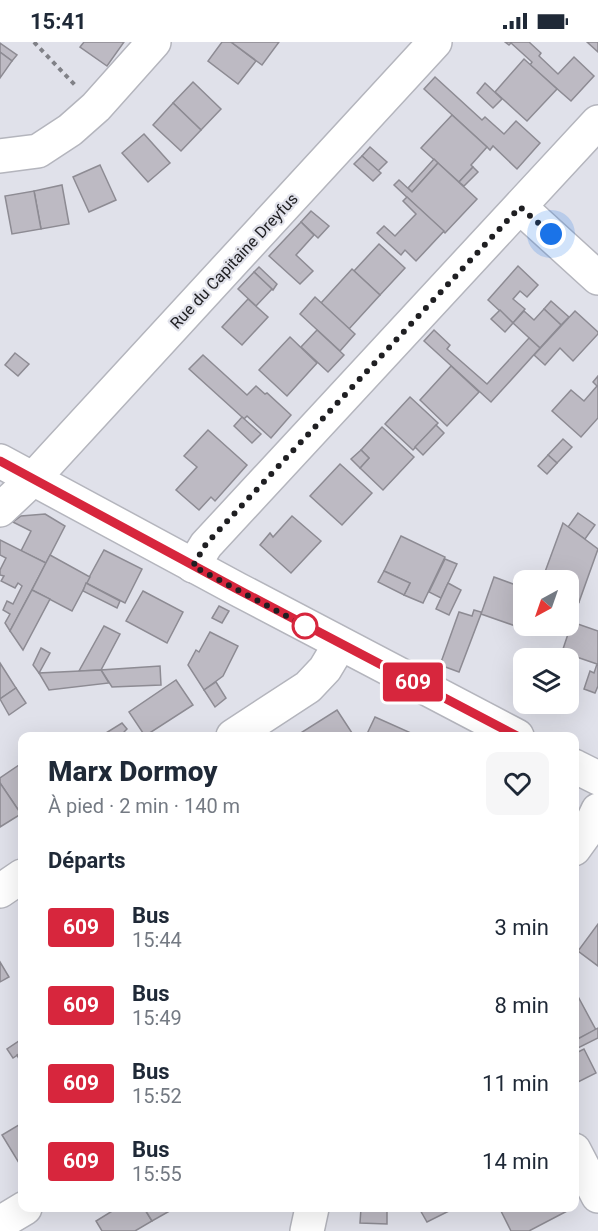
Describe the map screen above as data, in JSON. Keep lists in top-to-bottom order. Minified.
{"streets":{"street":["Rue du Capitaine Dreyfus"]},"lines":["bus line 609"],"north":"bottom left","page":{"status":"15:41","on_map":"609","heading":[["Marx Dormoy","À pied · 2 min · 140 m"],"Départs"],"list":[{"mark":"609","name":"Bus","note":"15:44","value":"3 min"},{"mark":"609","name":"Bus","note":"15:49","value":"8 min"},{"mark":"609","name":"Bus","note":"15:52","value":"11 min"},{"mark":"609","name":"Bus","note":"15:55","value":"14 min"}]}}
